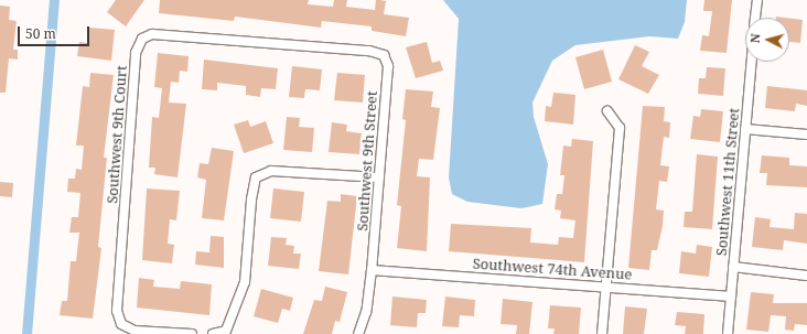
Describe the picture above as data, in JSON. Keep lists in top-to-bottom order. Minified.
{"streets":{"street":["Southwest 9th Court","Southwest 9th Street","Southwest 11th Street","Southwest 74th Avenue"]},"crossings":[["Southwest 9th Court","Southwest 9th Street"],["Southwest 9th Street","Southwest 74th Avenue"],["Southwest 11th Street","Southwest 74th Avenue"]],"scale_bar":"50 m","north":"left"}
